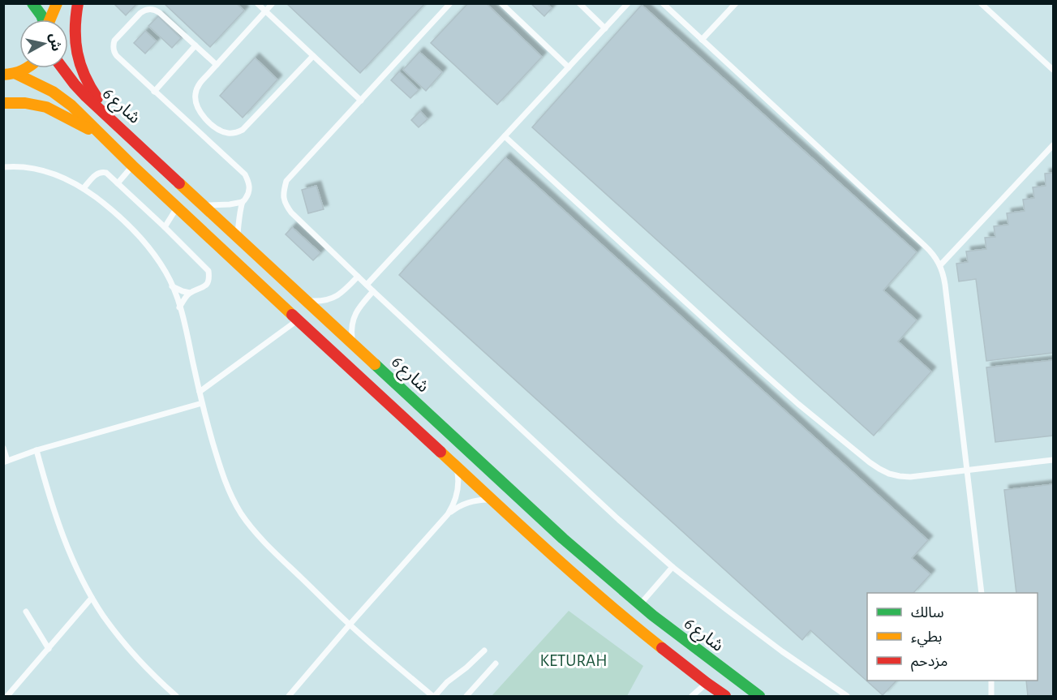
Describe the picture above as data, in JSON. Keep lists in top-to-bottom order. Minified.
{"streets":{"street":["شارع 6"]},"parks":["KETURAH"],"legend":["سالك","بطيء","مزدحم"],"north":"right"}
